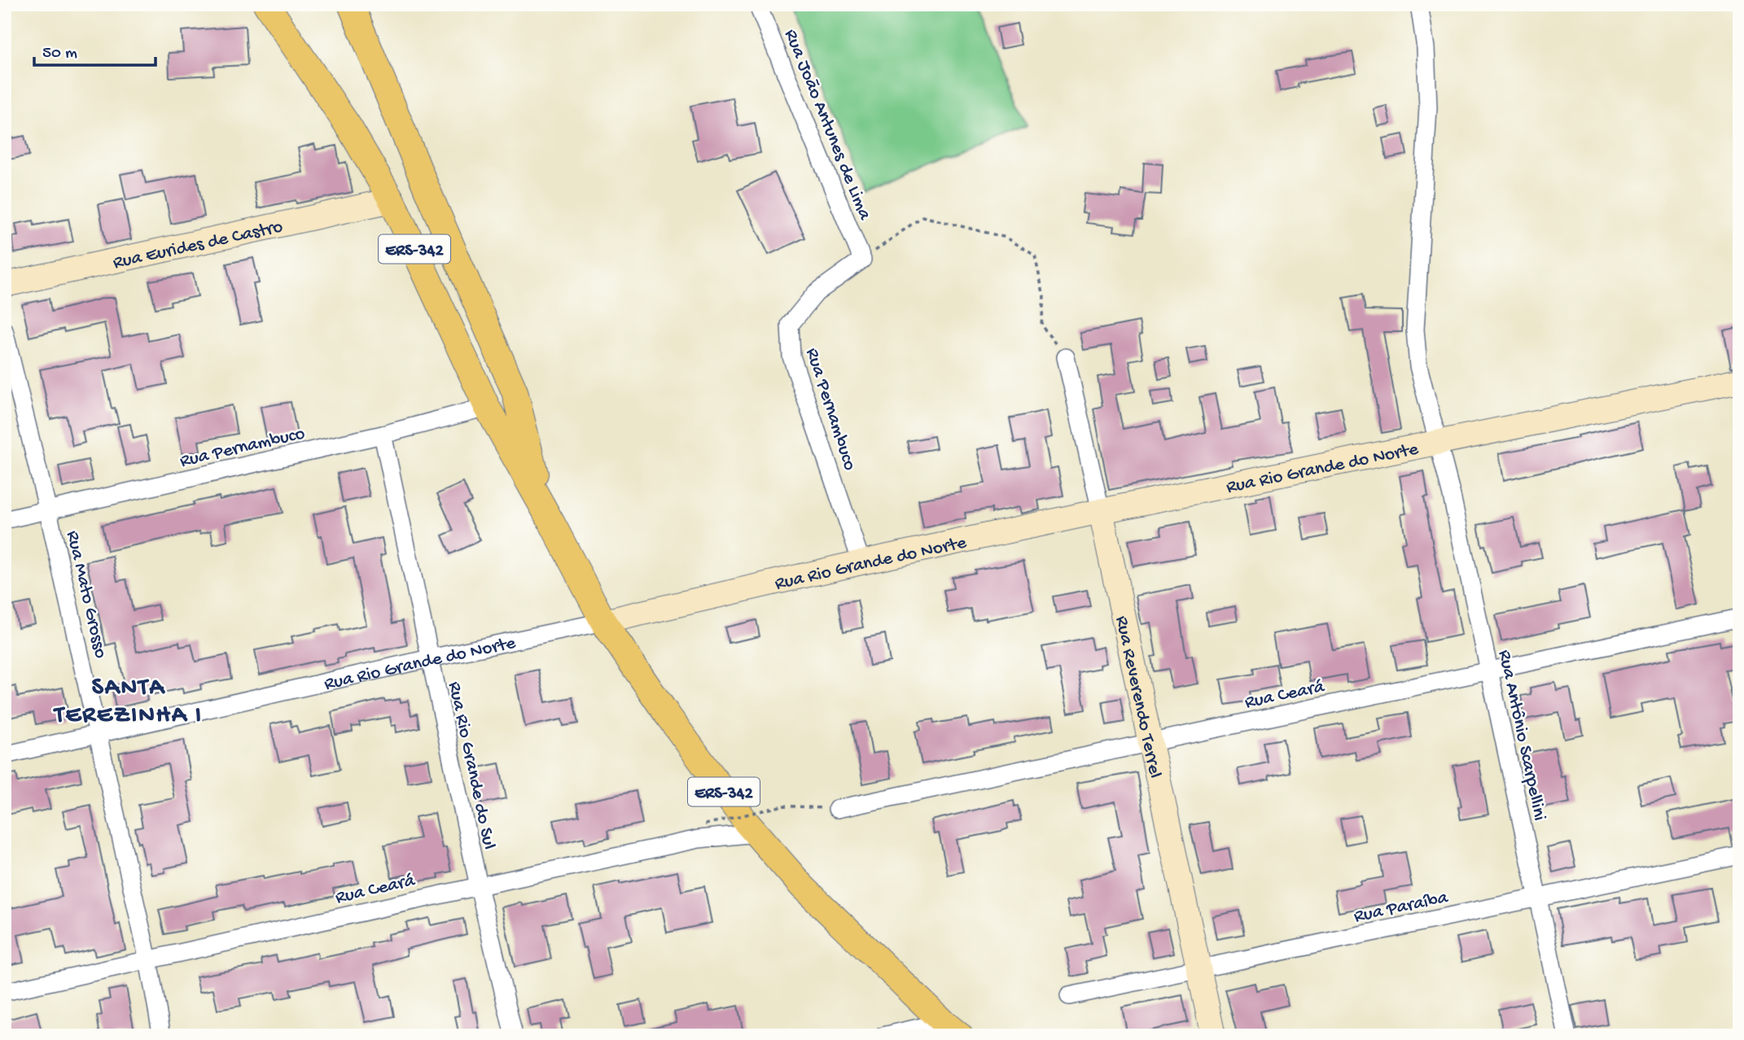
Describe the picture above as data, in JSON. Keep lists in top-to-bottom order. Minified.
{"streets":{"main road":["ERS-342"],"street":["Rua João Antunes de Lima","Rua Eurides de Castro","Rua Pernambuco","Rua Rio Grande do Norte","Rua Mato Grosso","Rua Ceará","Rua Reverendo Terrel","Rua Antônio Scarpellini","Rua Rio Grande do Sul","Rua Paraíba"]},"crossings":[["Rua João Antunes de Lima","Rua Pernambuco"],["Rua Eurides de Castro","ERS-342"],["ERS-342","Rua Pernambuco"],["ERS-342","Rua Rio Grande do Norte"],["ERS-342","Rua Ceará"],["Rua Pernambuco","Rua Rio Grande do Norte"],["Rua Pernambuco","Rua Mato Grosso"],["Rua Pernambuco","Rua Rio Grande do Sul"],["Rua Rio Grande do Norte","Rua Mato Grosso"],["Rua Rio Grande do Norte","Rua Reverendo Terrel"],["Rua Rio Grande do Norte","Rua Antônio Scarpellini"],["Rua Rio Grande do Norte","Rua Rio Grande do Sul"],["Rua Mato Grosso","Rua Ceará"],["Rua Ceará","Rua Reverendo Terrel"],["Rua Ceará","Rua Antônio Scarpellini"],["Rua Ceará","Rua Rio Grande do Sul"],["Rua Reverendo Terrel","Rua Paraíba"],["Rua Antônio Scarpellini","Rua Paraíba"]],"districts":["SANTA TEREZINHA I"],"scale_bar":"50 m"}
